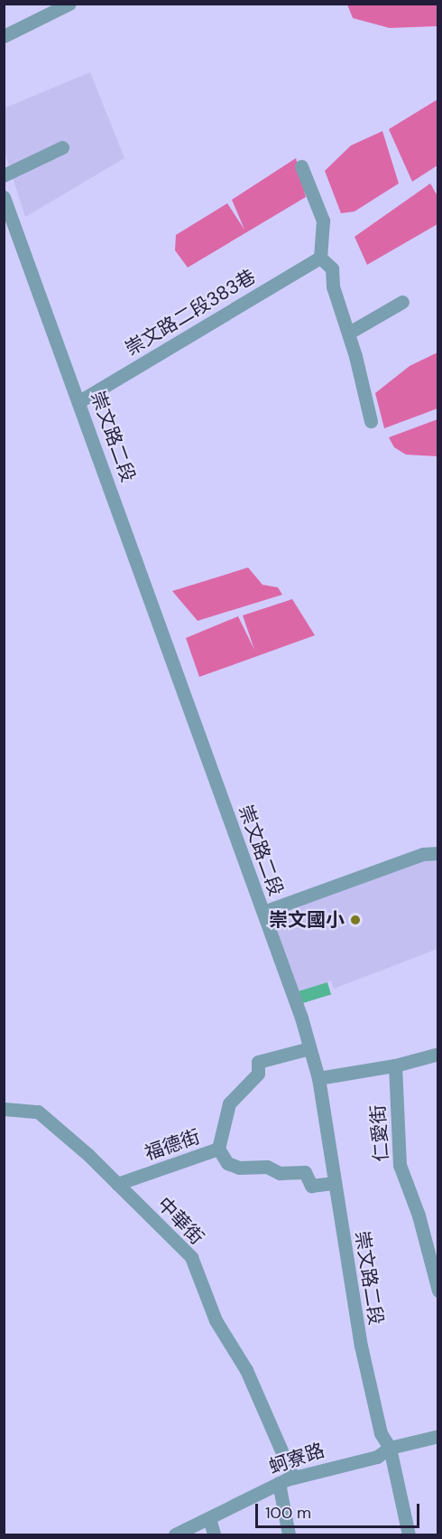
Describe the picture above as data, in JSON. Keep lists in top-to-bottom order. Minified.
{"streets":{"street":["崇文路二段383巷","崇文路二段","仁愛街","福德街","中華街","蚵寮路"]},"crossings":[["崇文路二段383巷","崇文路二段"],["崇文路二段","福德街"],["崇文路二段","蚵寮路"],["福德街","中華街"],["中華街","蚵寮路"]],"places":["崇文國小"],"scale_bar":"100 m"}
